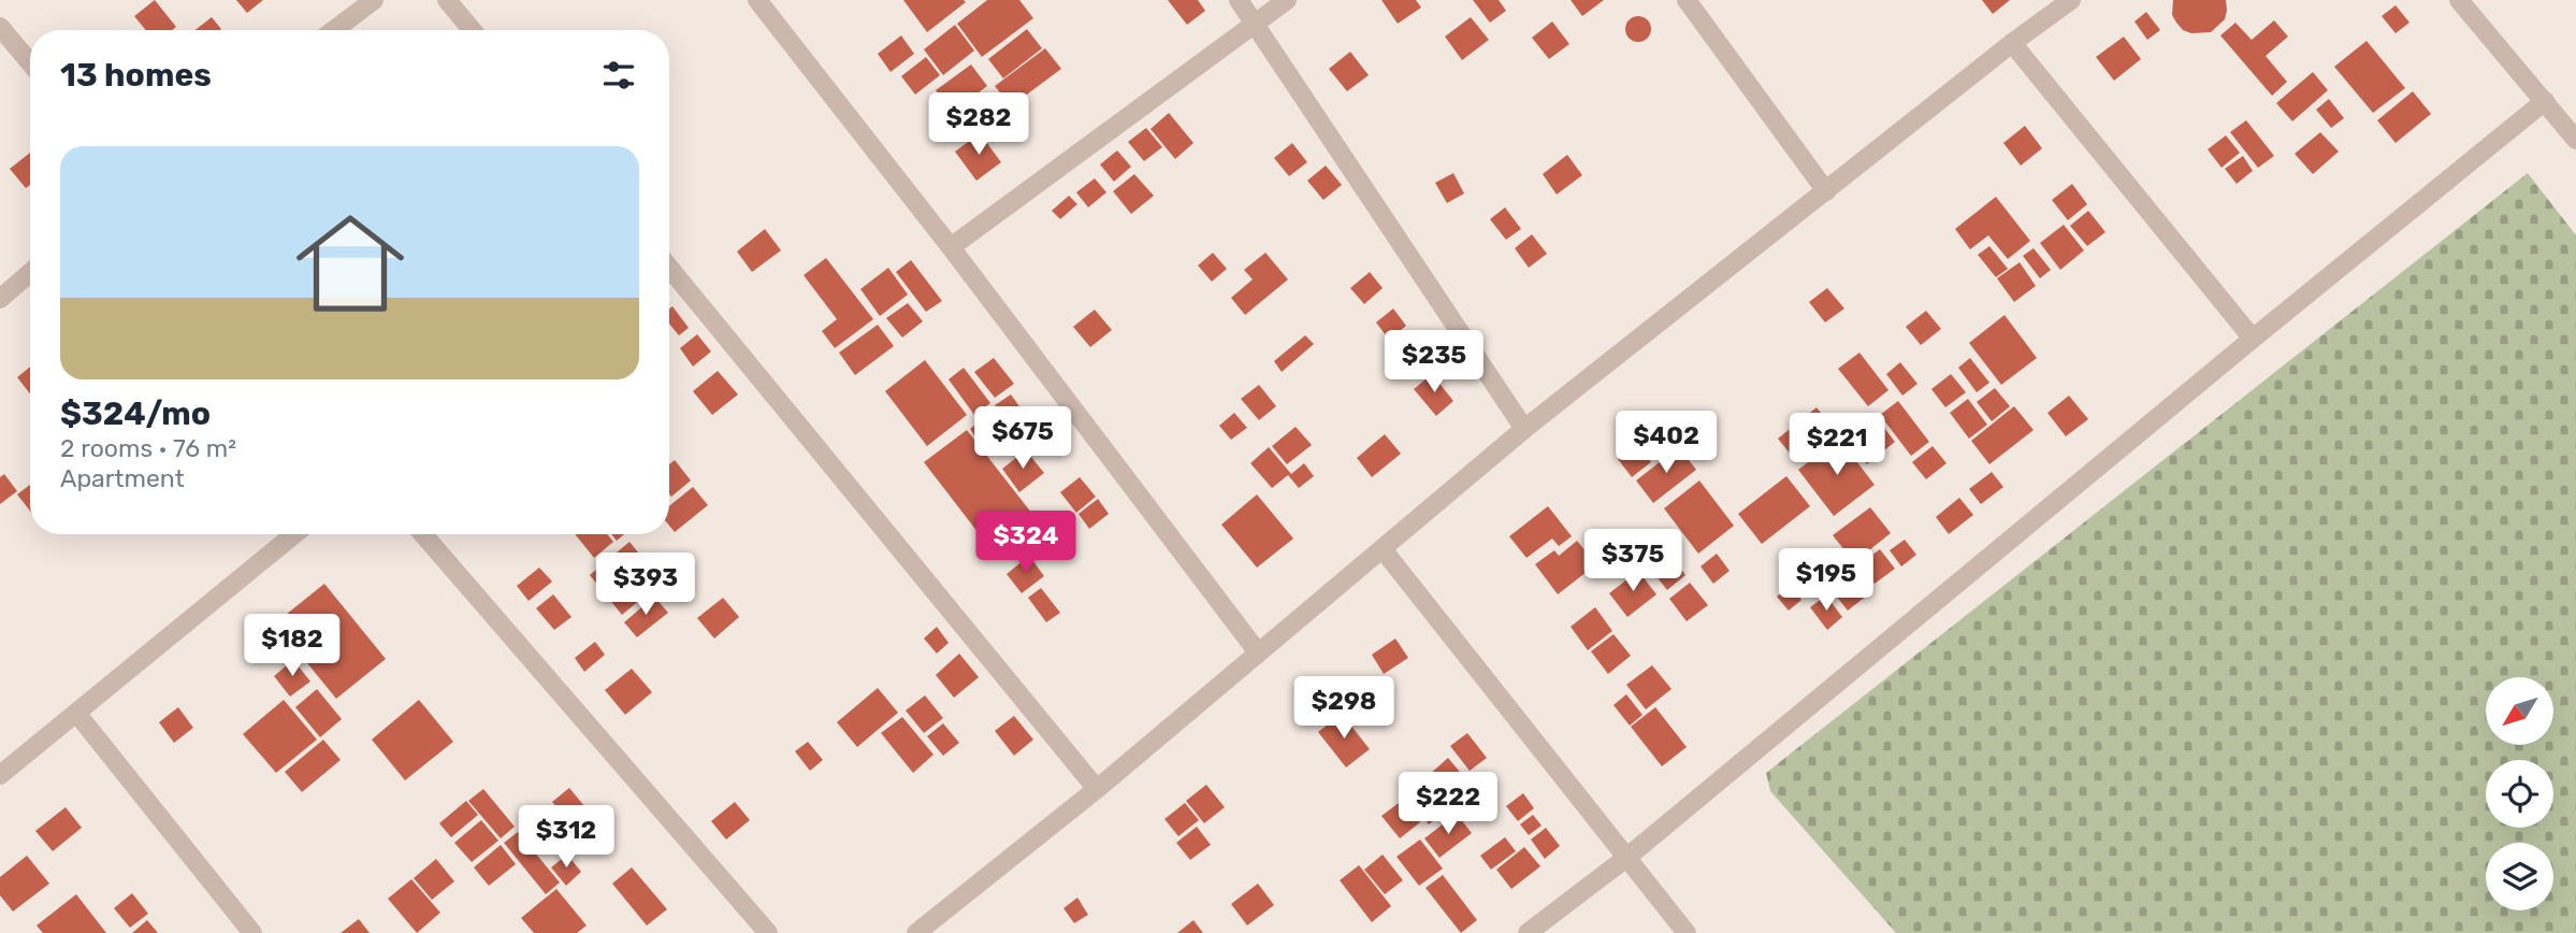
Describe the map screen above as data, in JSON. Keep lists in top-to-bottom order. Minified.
{"north":"bottom left","page":{"heading":"13 homes","price":["$282","$235","$675","$402","$221","$324","$375","$195","$393","$182","$298","$222","$312"],"list":[{"name":"$324/mo","note":"2 rooms · 76 m² · Apartment"}]}}
